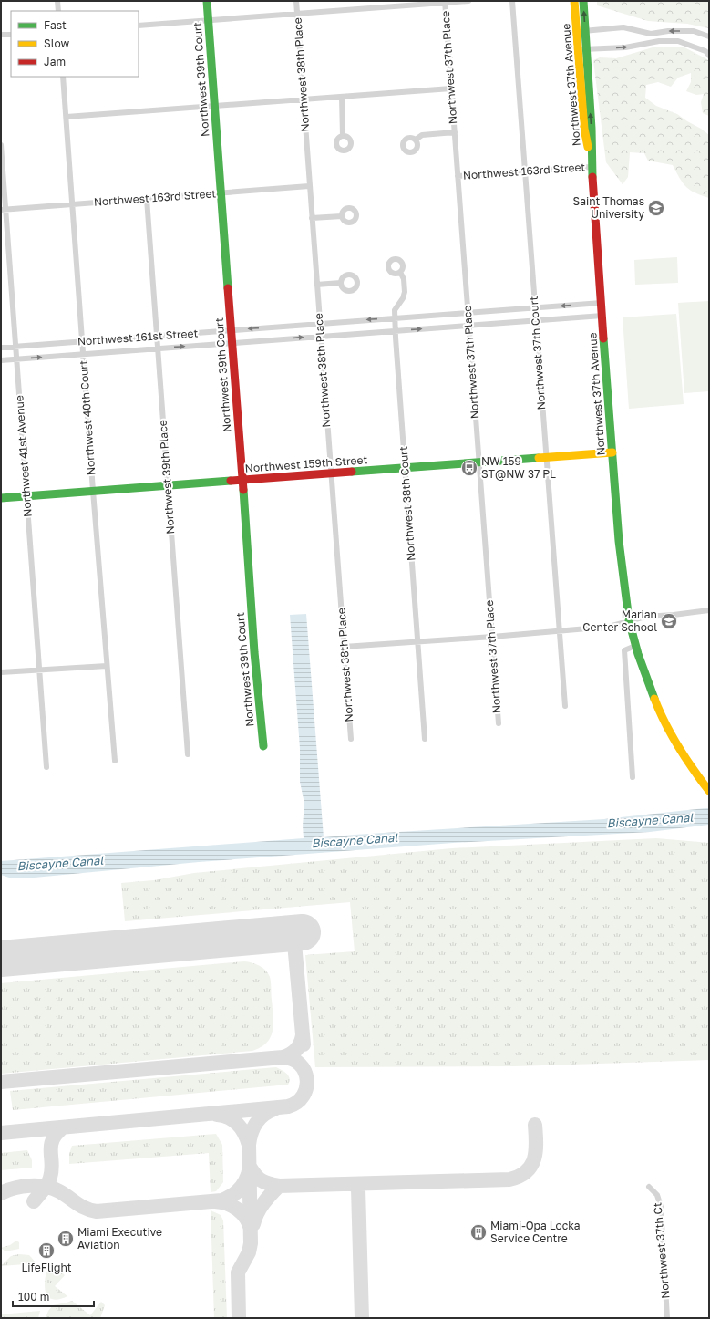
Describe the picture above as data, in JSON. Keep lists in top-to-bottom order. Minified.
{"streets":{"street":["Northwest 37th Place","Northwest 38th Place","Northwest 39th Court","Northwest 37th Avenue","Northwest 163rd Street","Northwest 161st Street","Northwest 37th Court","Northwest 40th Court","Northwest 41st Avenue","Northwest 159th Street","Northwest 39th Place","Northwest 38th Court","Northwest 37th Ct"]},"crossings":[["Northwest 37th Place","Northwest 163rd Street"],["Northwest 37th Place","Northwest 161st Street"],["Northwest 37th Place","Northwest 159th Street"],["Northwest 38th Place","Northwest 163rd Street"],["Northwest 38th Place","Northwest 161st Street"],["Northwest 38th Place","Northwest 159th Street"],["Northwest 39th Court","Northwest 163rd Street"],["Northwest 39th Court","Northwest 161st Street"],["Northwest 39th Court","Northwest 159th Street"],["Northwest 37th Avenue","Northwest 163rd Street"],["Northwest 37th Avenue","Northwest 161st Street"],["Northwest 37th Avenue","Northwest 159th Street"],["Northwest 163rd Street","Northwest 37th Court"],["Northwest 163rd Street","Northwest 40th Court"],["Northwest 163rd Street","Northwest 41st Avenue"],["Northwest 163rd Street","Northwest 39th Place"],["Northwest 161st Street","Northwest 37th Court"],["Northwest 161st Street","Northwest 40th Court"],["Northwest 161st Street","Northwest 41st Avenue"],["Northwest 161st Street","Northwest 39th Place"],["Northwest 161st Street","Northwest 38th Court"],["Northwest 37th Court","Northwest 159th Street"],["Northwest 40th Court","Northwest 159th Street"],["Northwest 41st Avenue","Northwest 159th Street"],["Northwest 159th Street","Northwest 39th Place"],["Northwest 159th Street","Northwest 38th Court"]],"water":["Biscayne Canal"],"places":{"school or university":["Saint Thomas University","Marian Center School"],"bus stop":["NW 159 ST@NW 37 PL"],"building":["Miami-Opa Locka Service Centre","Miami Executive Aviation","LifeFlight"]},"legend":["Fast","Slow","Jam"],"scale_bar":"100 m"}
